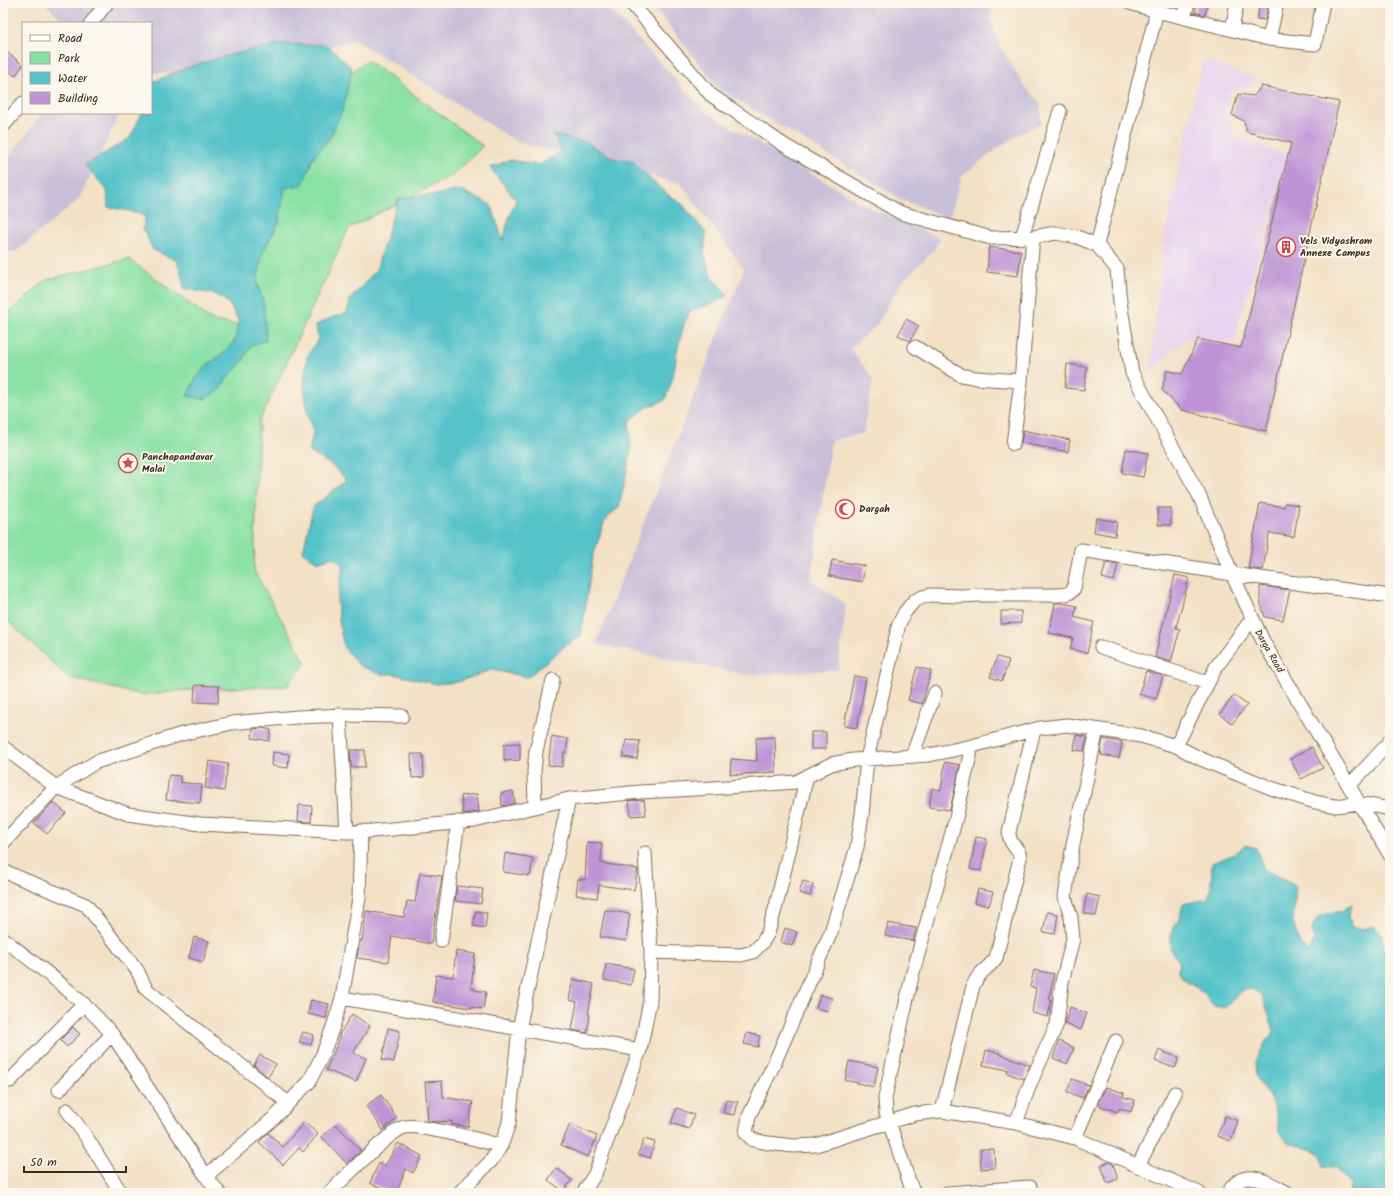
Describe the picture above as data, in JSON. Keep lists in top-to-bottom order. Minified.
{"streets":{"street":["Darga Road"]},"places":{"building":["Vels Vidyashram Annexe Campus"],"place":["Panchapandavar Malai"],"mosque":["Dargah"]},"legend":["Road","Park","Water","Building"],"scale_bar":"50 m"}
